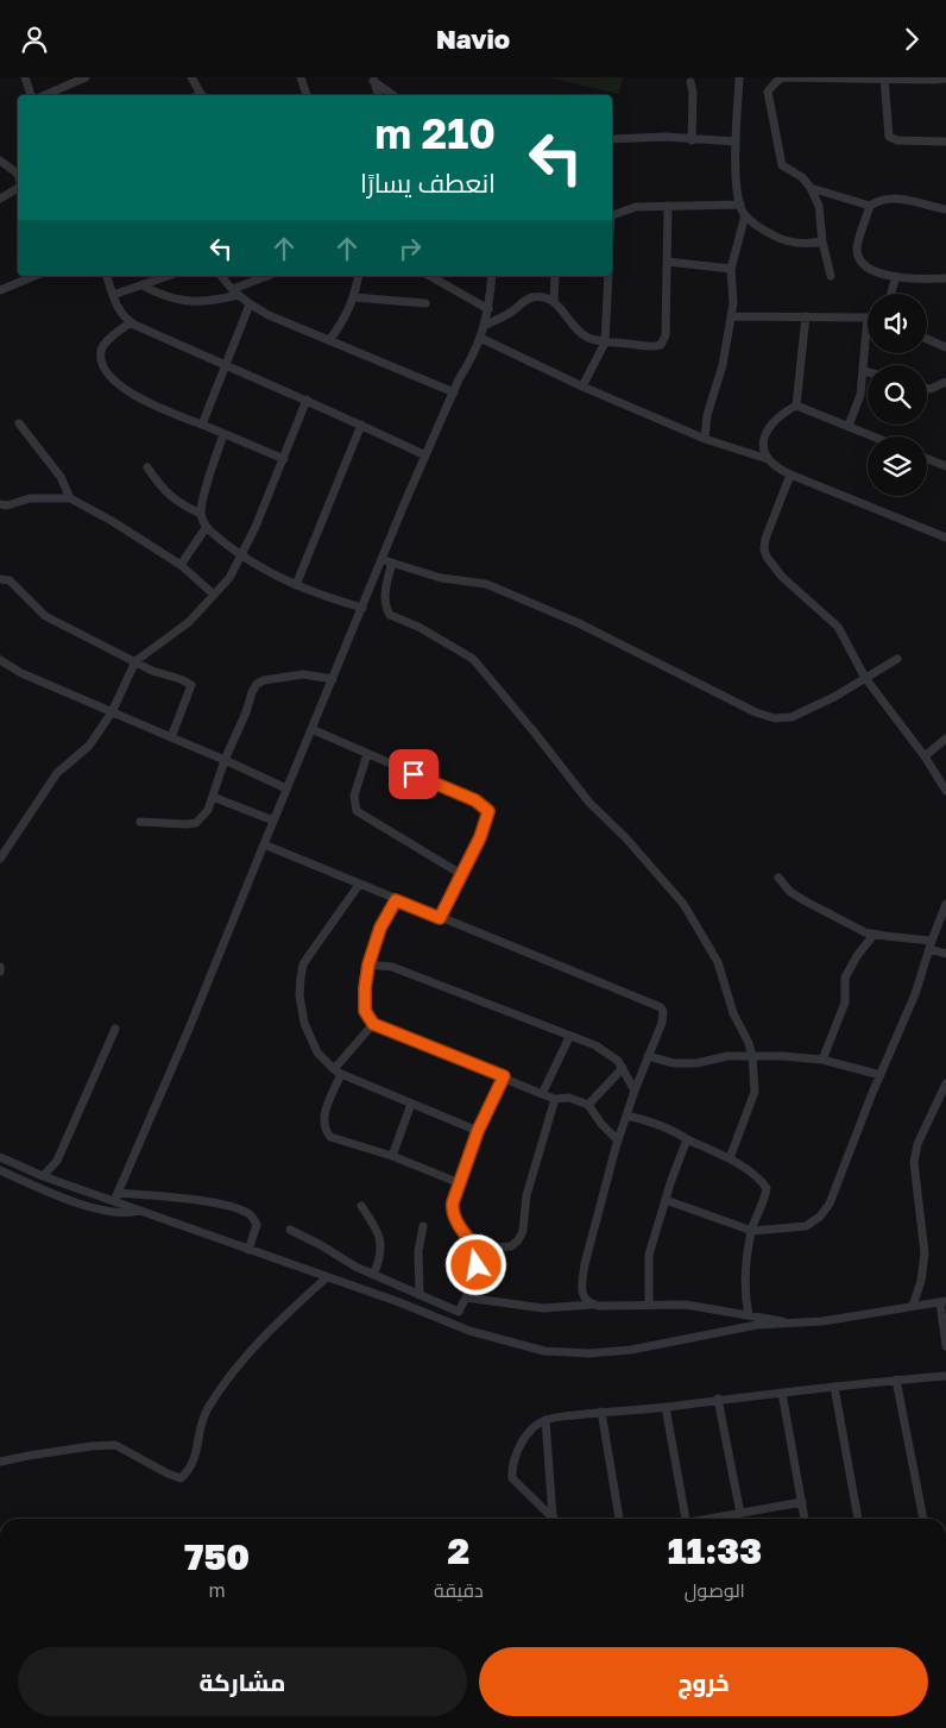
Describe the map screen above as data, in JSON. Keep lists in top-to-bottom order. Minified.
{"page":{"header":"Navio","turn":["210 m","انعطف يسارًا"],"eta":["11:33","الوصول","2","دقيقة","750","m"],"buttons":["خروج","مشاركة"]}}
